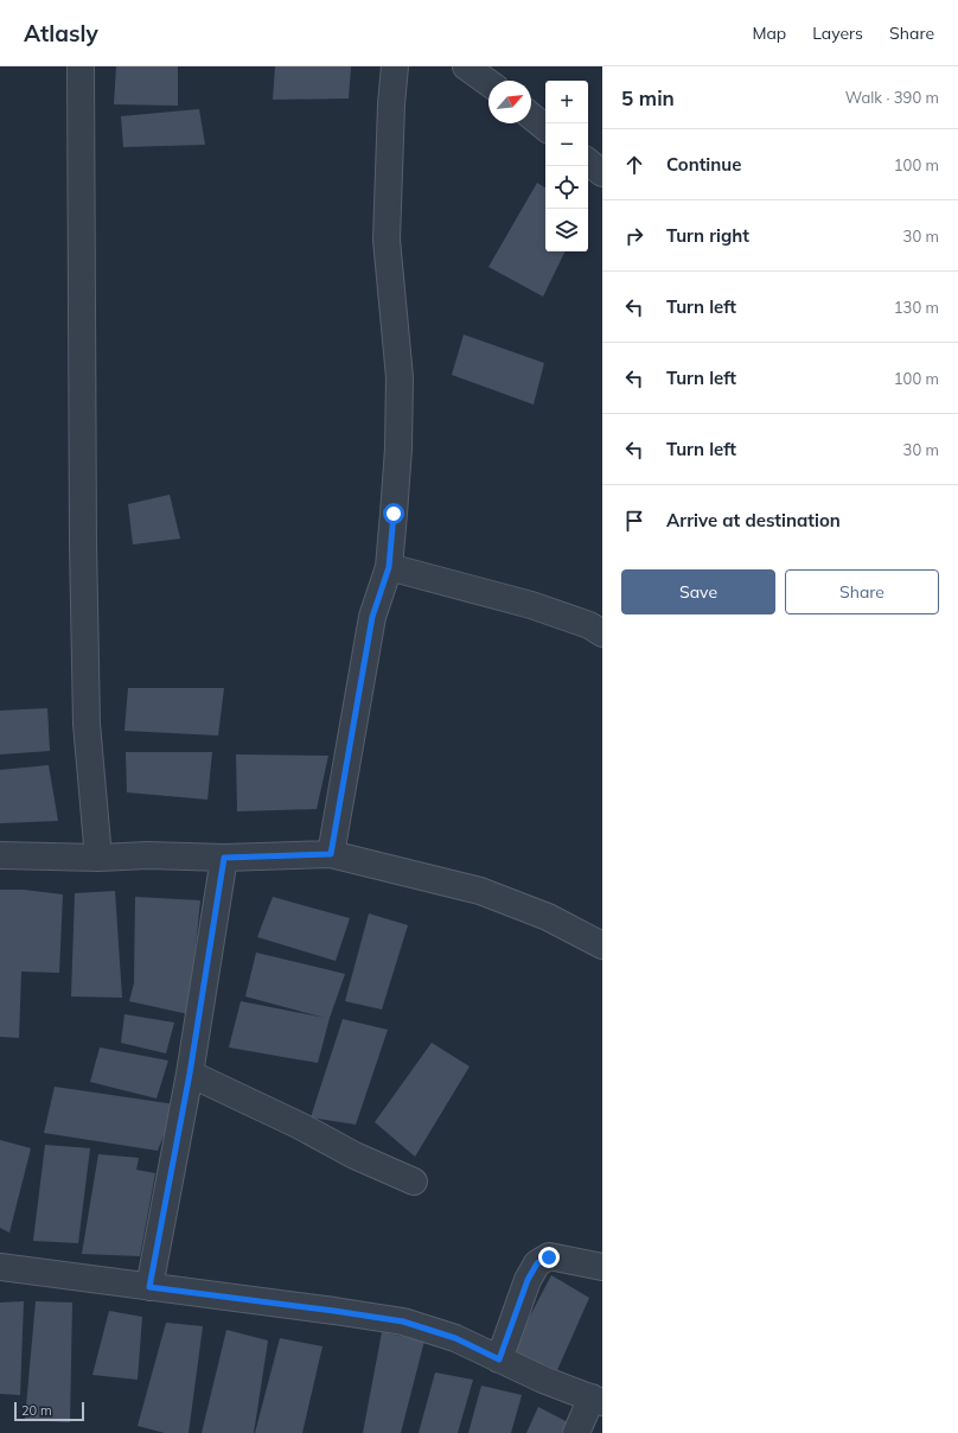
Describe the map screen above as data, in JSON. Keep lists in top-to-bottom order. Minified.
{"scale_bar":"20 m","north":"top right","page":{"header":"Atlasly","nav":["Map","Layers","Share"],"heading":["5 min","Walk · 390 m"],"map_buttons":["+","−"],"list":[["Continue","100 m"],["Turn right","30 m"],["Turn left","130 m"],["Turn left","100 m"],["Turn left","30 m"],"Arrive at destination"],"buttons":["Save","Share"],"scale":"20 m"}}
